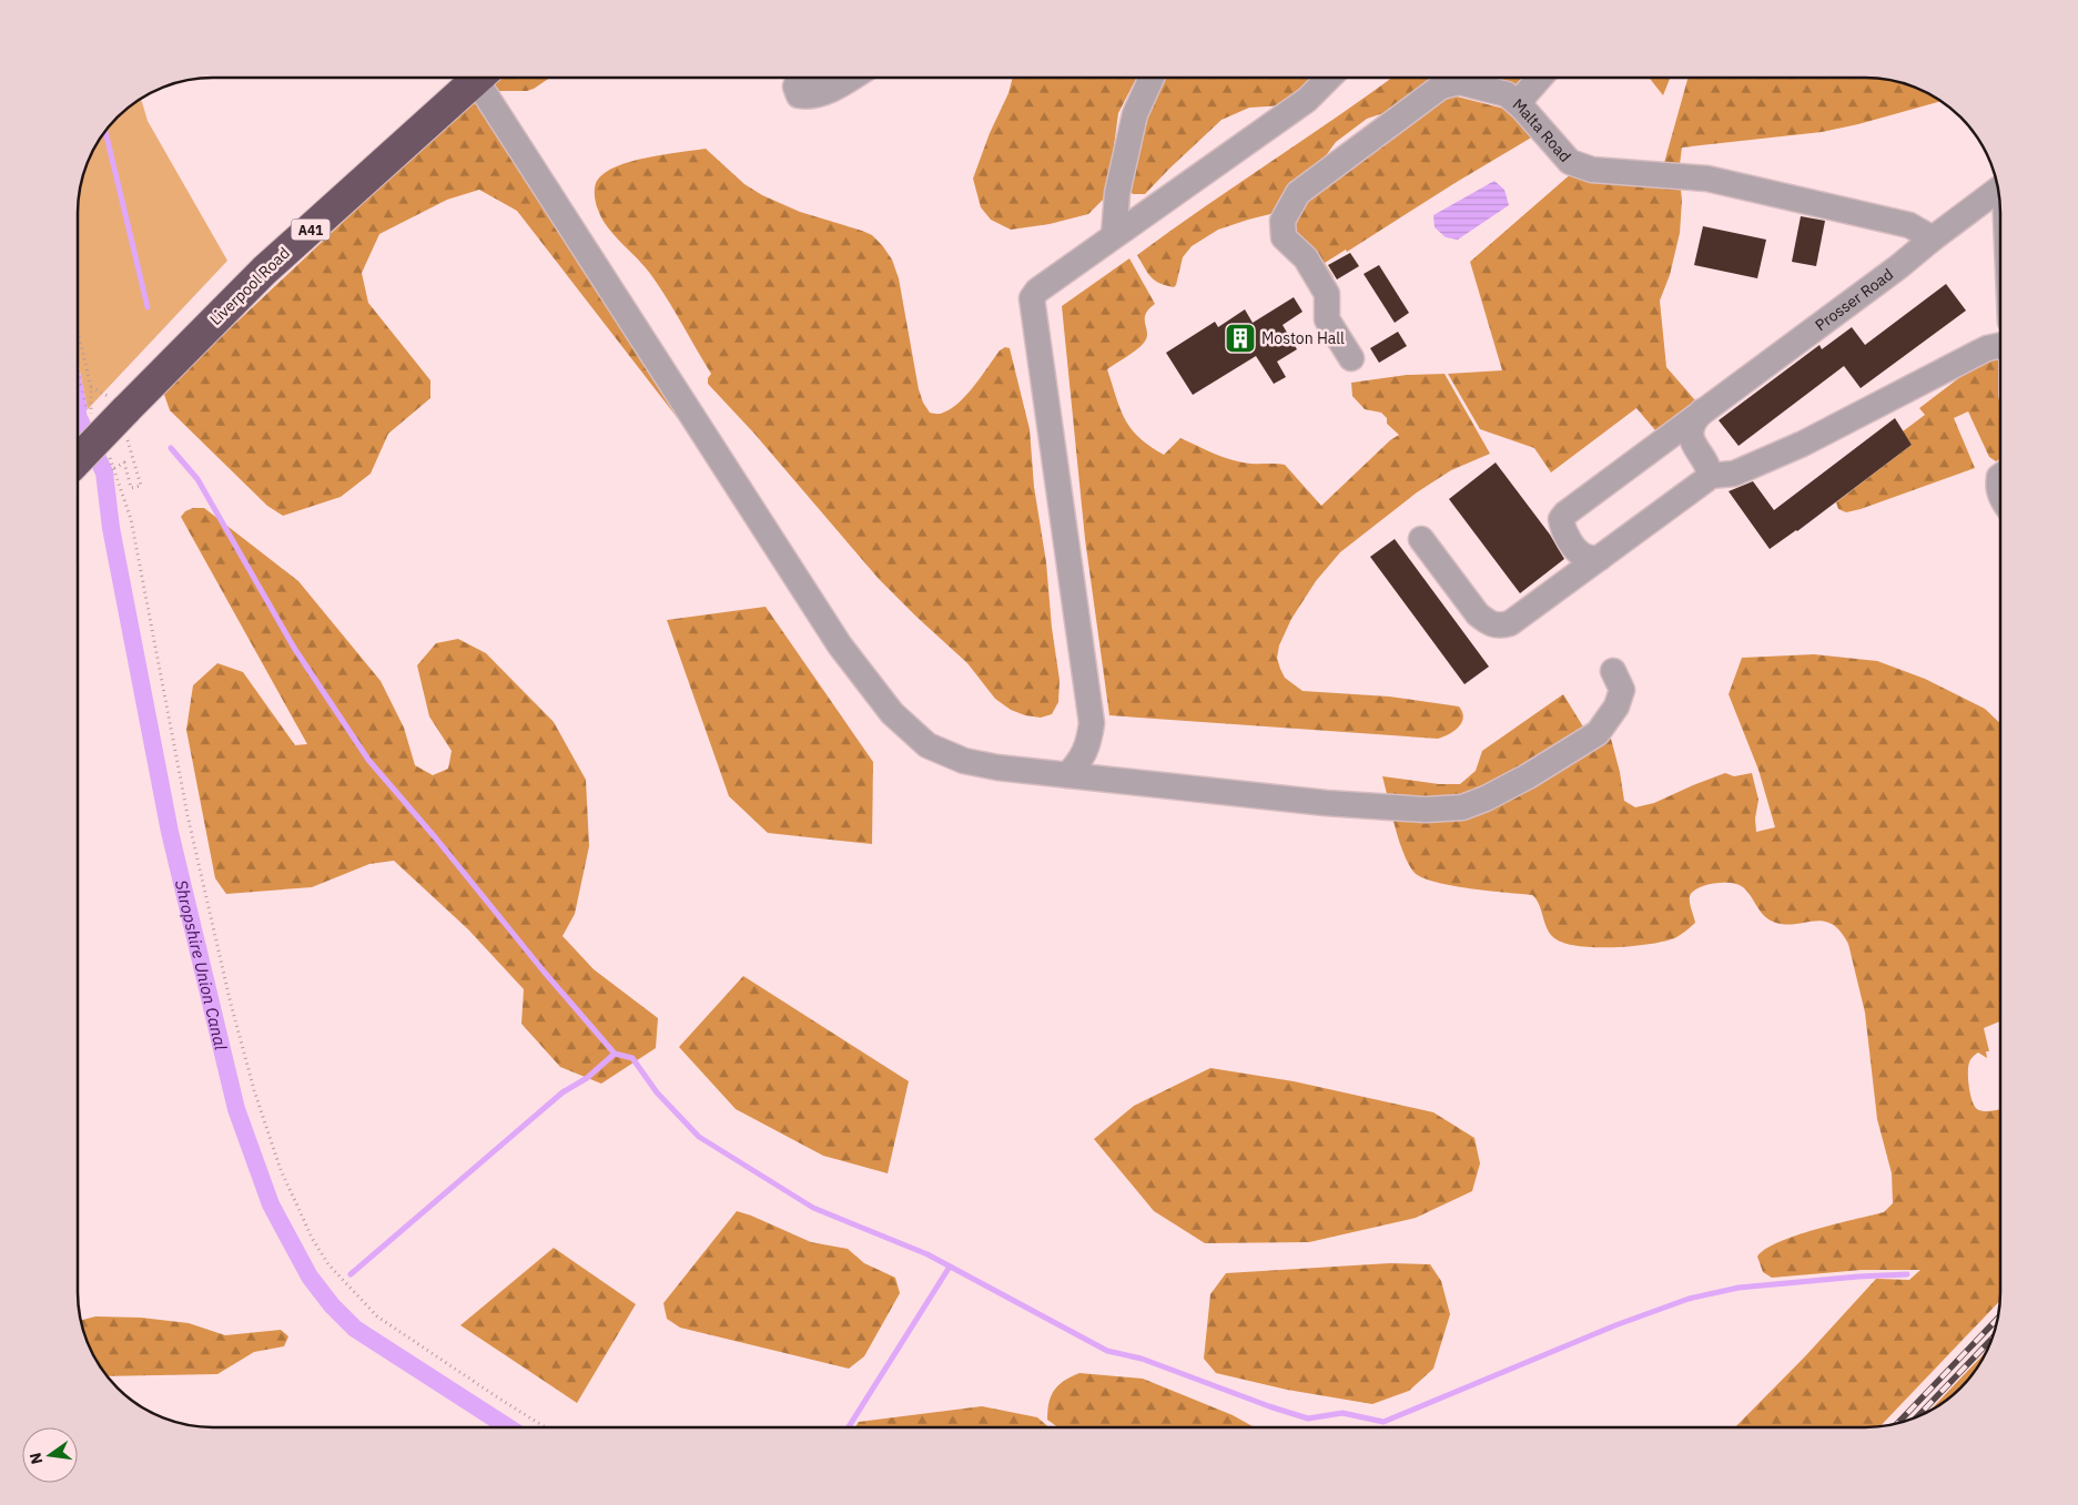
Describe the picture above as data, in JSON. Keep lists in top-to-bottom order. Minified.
{"streets":{"highway":["A41","Liverpool Road"],"street":["Malta Road","Prosser Road"]},"crossings":[["Malta Road","Prosser Road"]],"water":["Shropshire Union Canal"],"places":{"building":["Moston Hall"]},"north":"left"}
